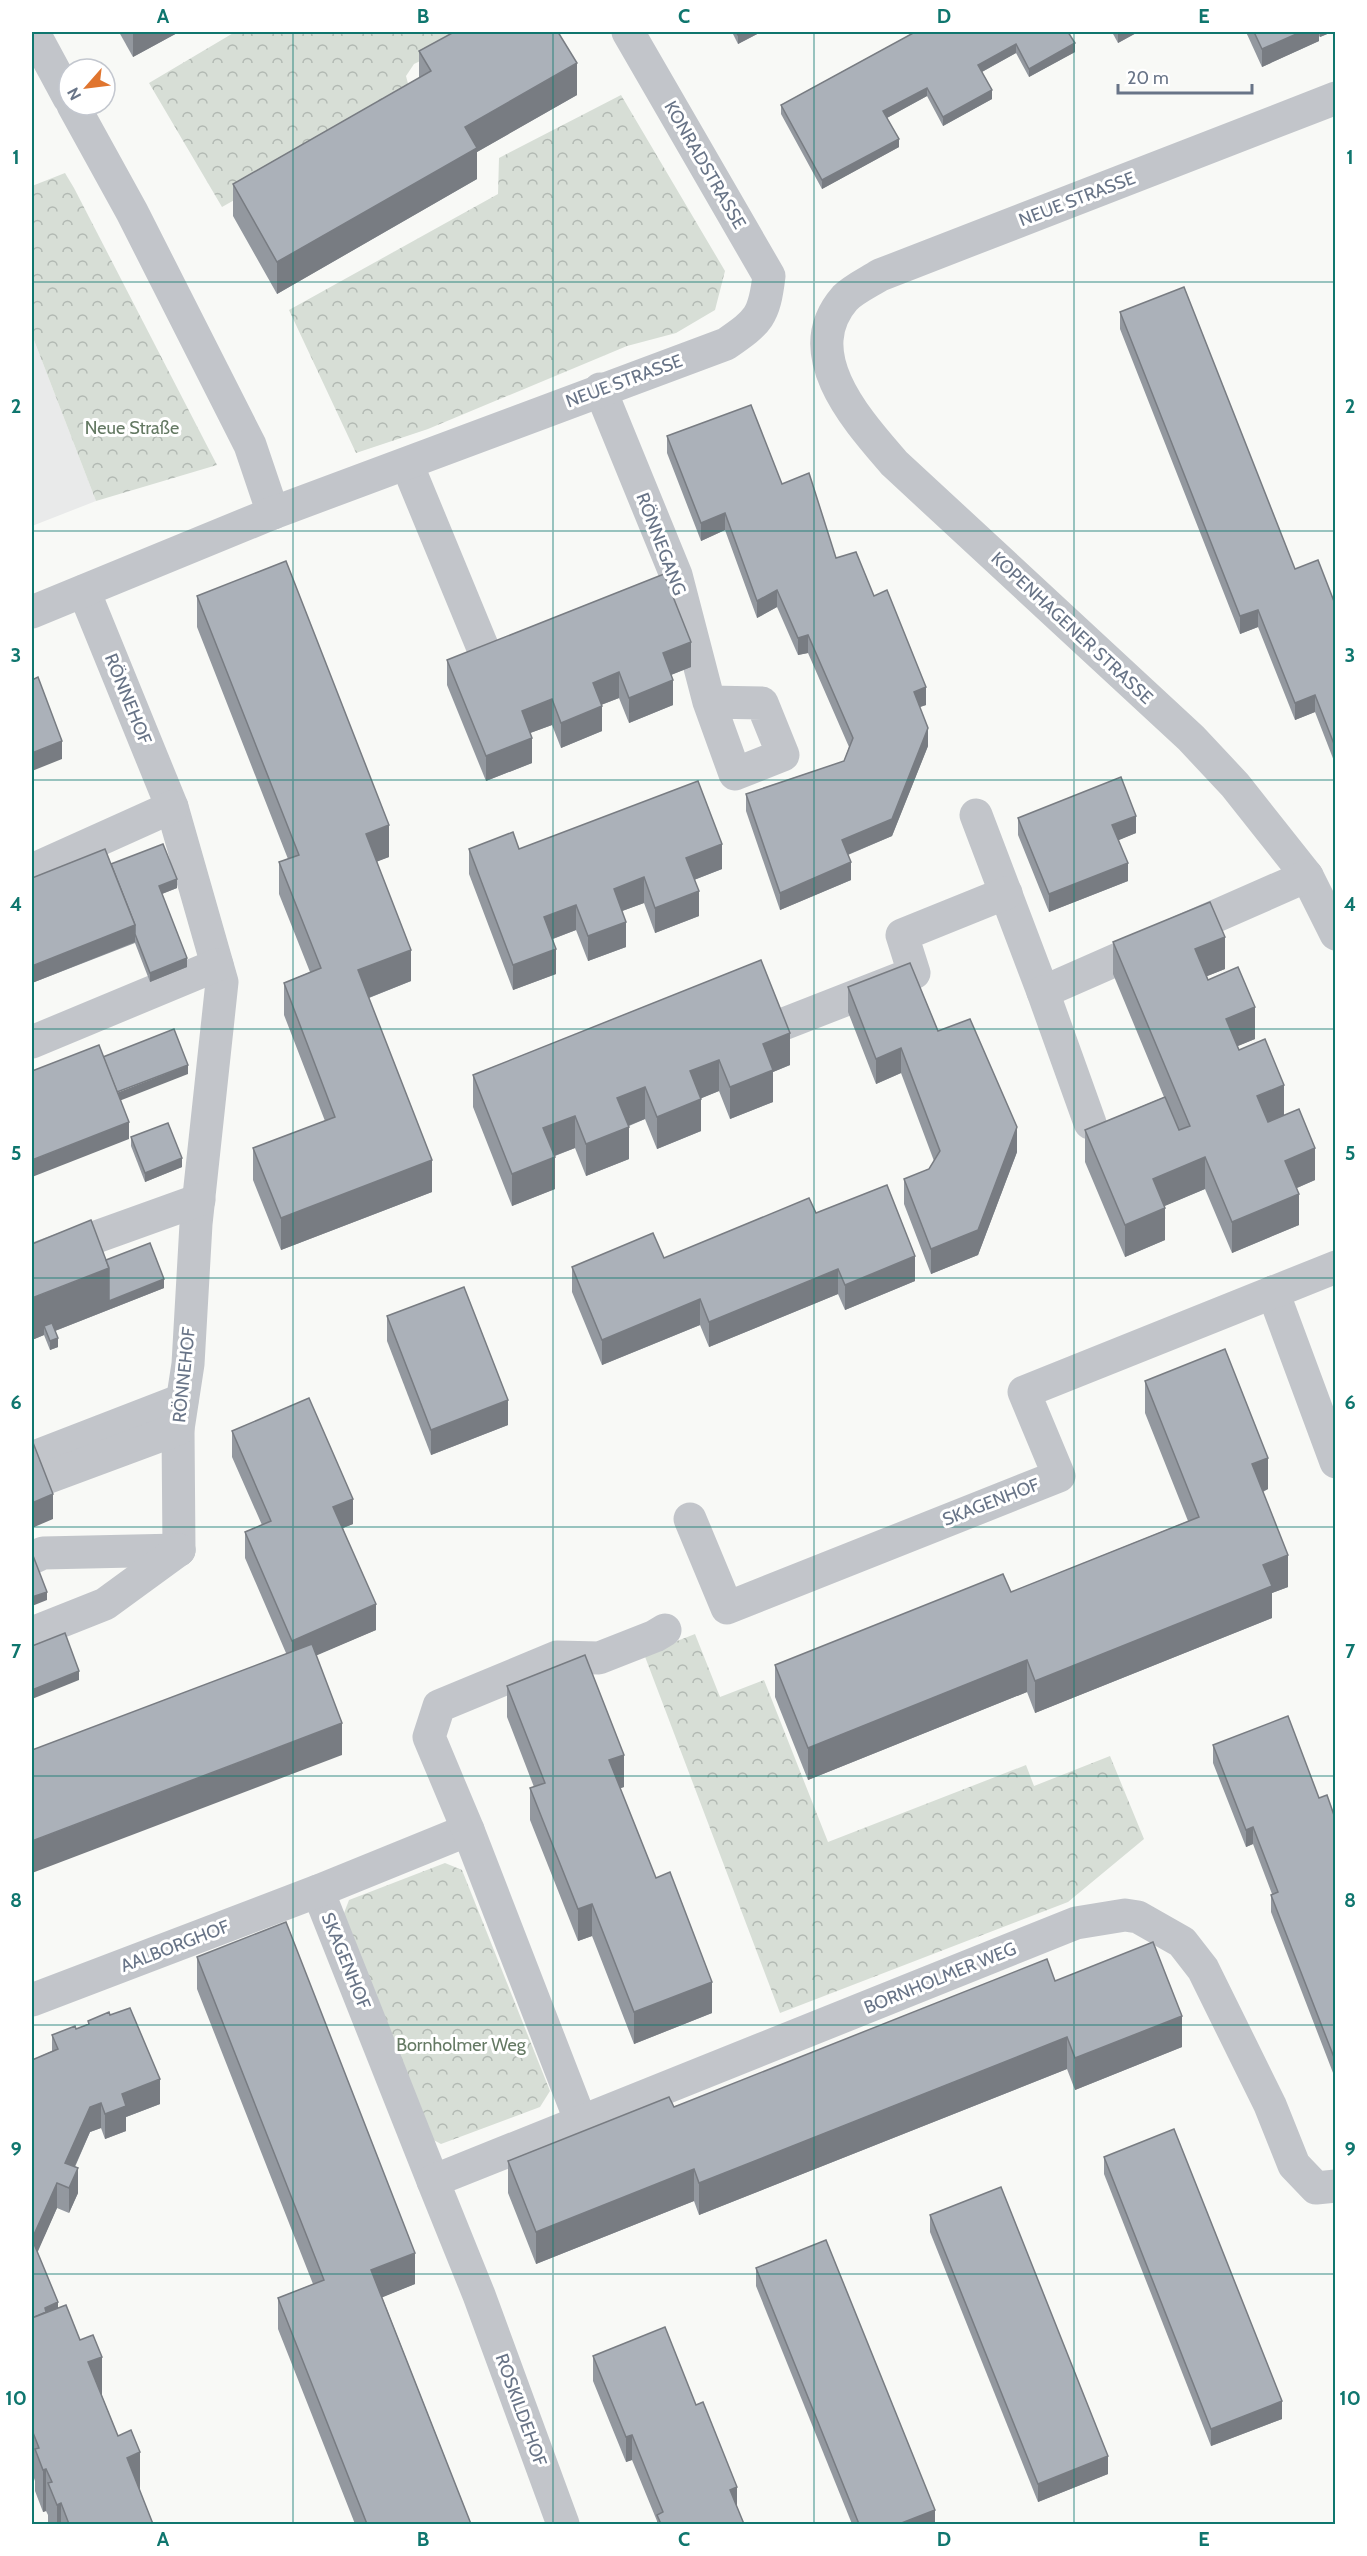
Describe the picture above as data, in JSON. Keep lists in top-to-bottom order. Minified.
{"streets":{"street":["KONRADSTRASSE","NEUE STRASSE","RÖNNEGANG","KOPENHAGENER STRASSE","RÖNNEHOF","SKAGENHOF","AALBORGHOF","BORNHOLMER WEG","ROSKILDEHOF"]},"crossings":[["KONRADSTRASSE","NEUE STRASSE"],["NEUE STRASSE","RÖNNEGANG"],["NEUE STRASSE","KOPENHAGENER STRASSE"],["NEUE STRASSE","RÖNNEHOF"],["SKAGENHOF","AALBORGHOF"],["SKAGENHOF","BORNHOLMER WEG"],["SKAGENHOF","ROSKILDEHOF"],["BORNHOLMER WEG","ROSKILDEHOF"]],"parks":["Neue Straße","Bornholmer Weg"],"scale_bar":"20 m","north":"bottom left","grid":{"columns":["A","B","C","D","E"],"rows":["1","2","3","4","5","6","7","8","9","10"]}}
